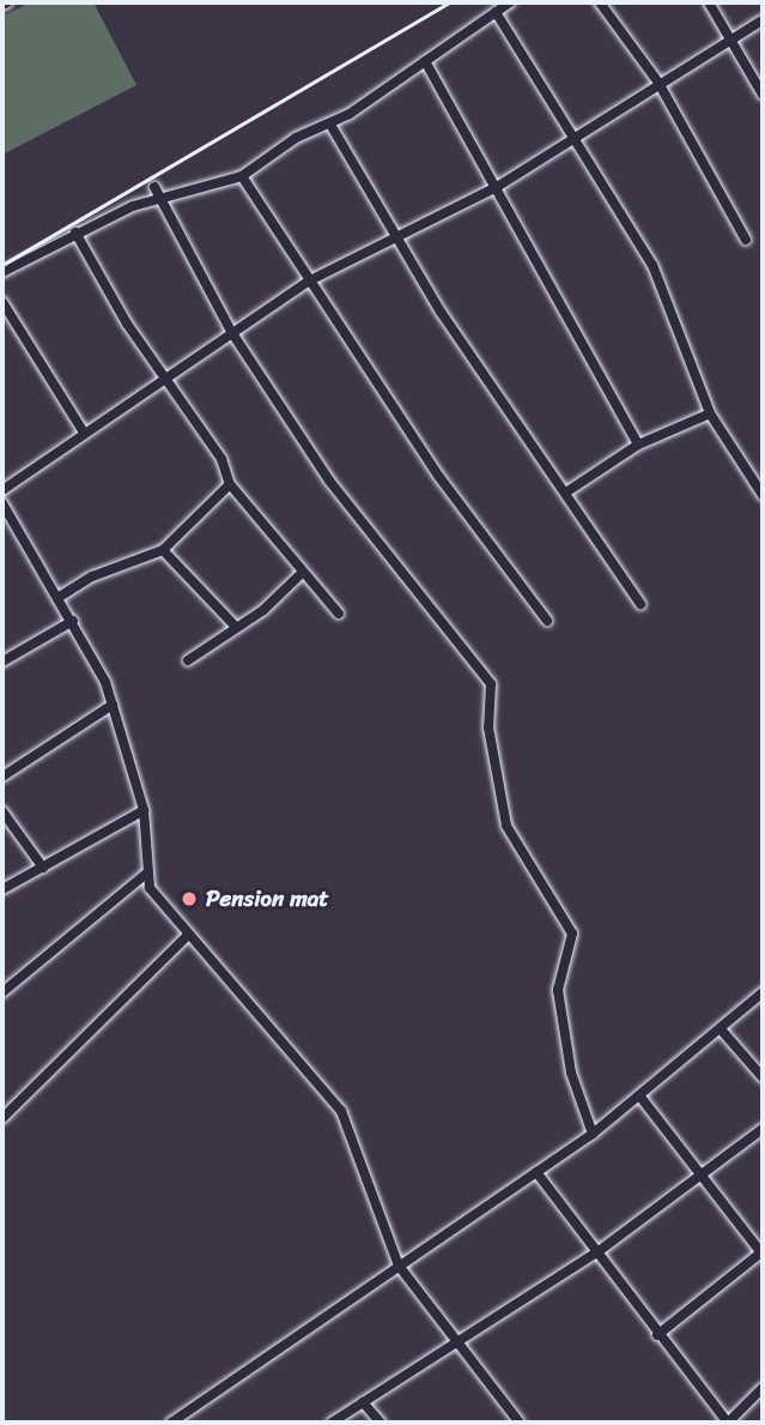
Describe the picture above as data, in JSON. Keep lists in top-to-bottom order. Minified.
{"places":["Pension mat"]}
